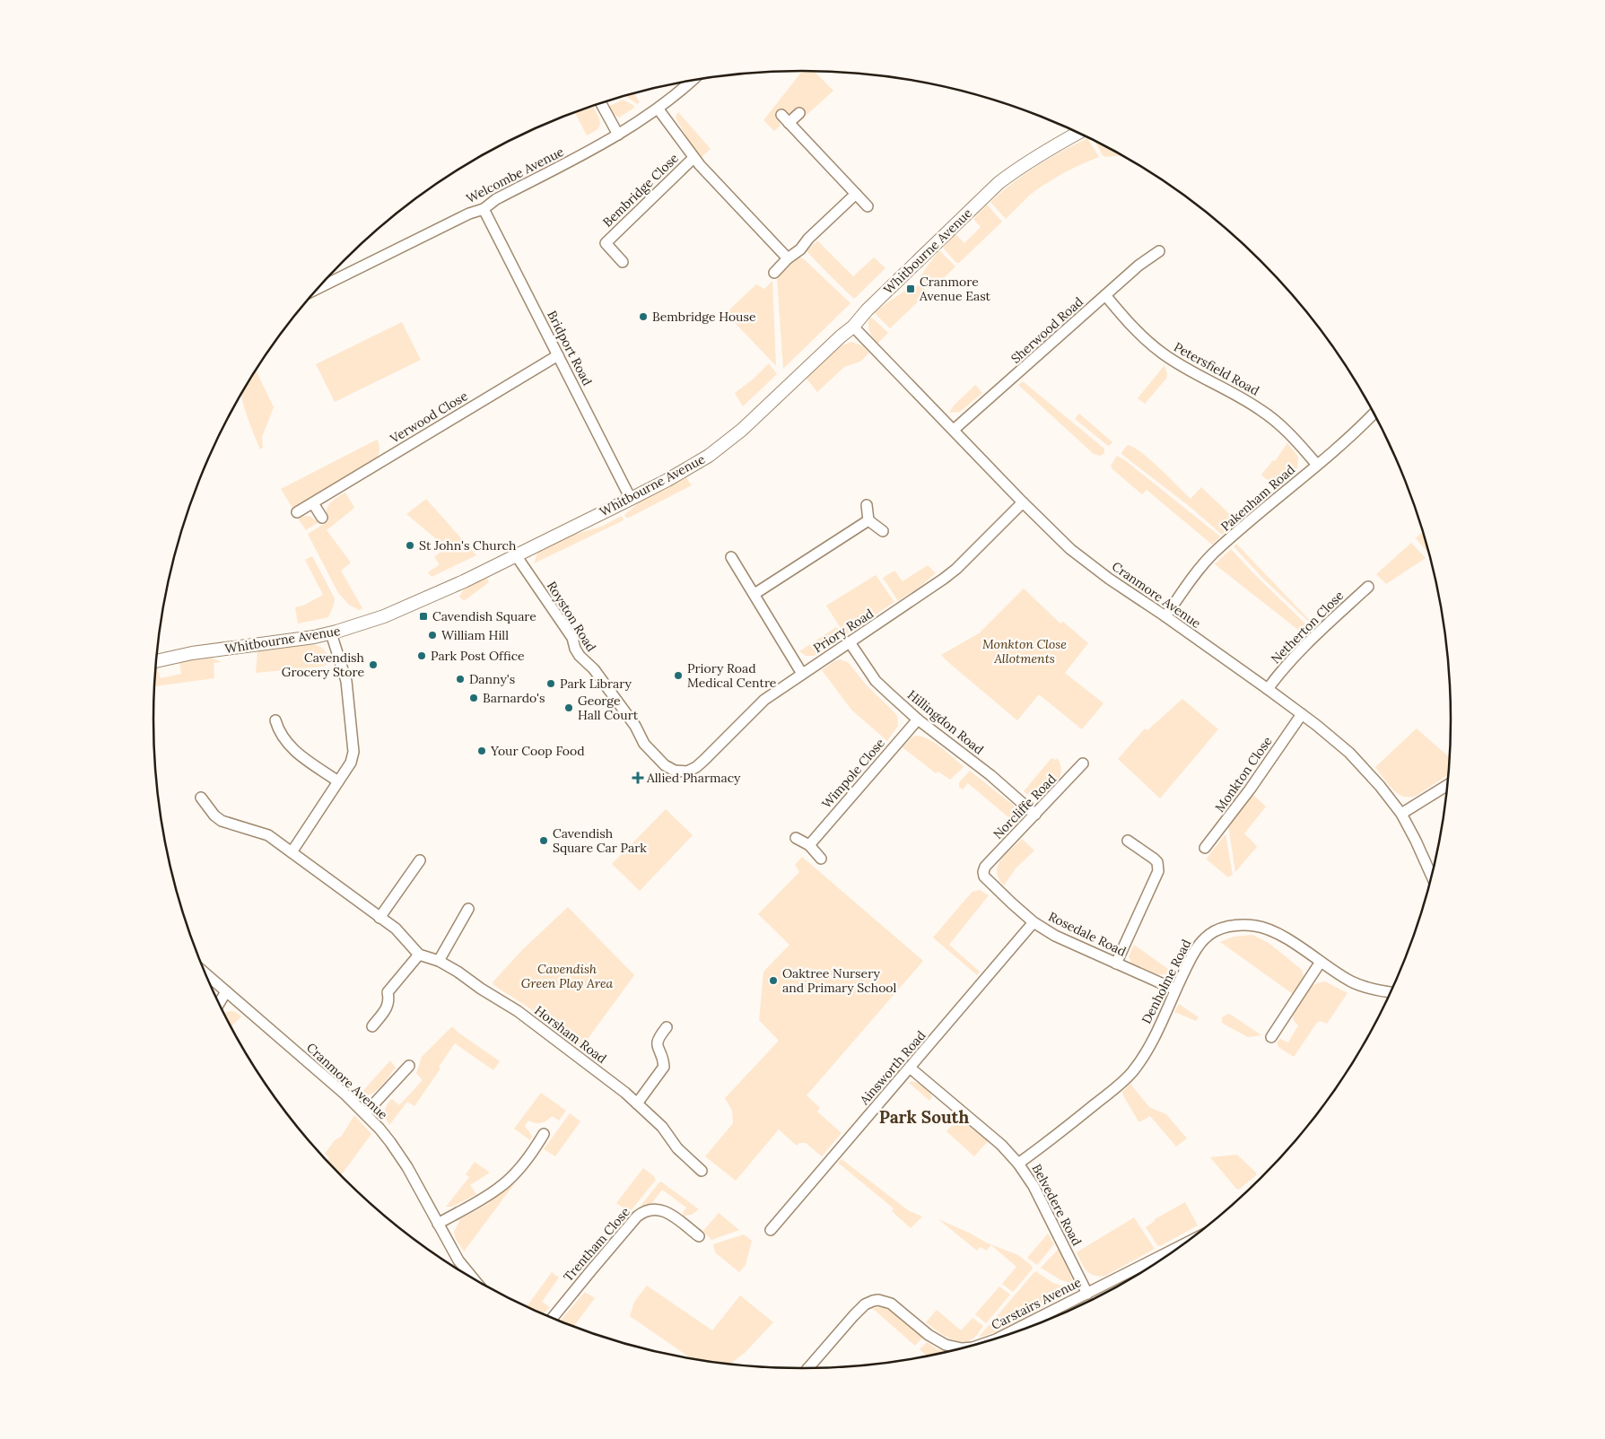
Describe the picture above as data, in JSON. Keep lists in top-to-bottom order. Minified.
{"streets":{"street":["Welcombe Avenue","Bembridge Close","Whitbourne Avenue","Sherwood Road","Bridport Road","Petersfield Road","Verwood Close","Pakenham Road","Cranmore Avenue","Royston Road","Netherton Close","Priory Road","Hillingdon Road","Wimpole Close","Monkton Close","Norcliffe Road","Rosedale Road","Denholme Road","Horsham Road","Ainsworth Road","Belvedere Road","Trentham Close","Carstairs Avenue"]},"crossings":[["Welcombe Avenue","Bembridge Close"],["Welcombe Avenue","Bridport Road"],["Whitbourne Avenue","Bridport Road"],["Whitbourne Avenue","Cranmore Avenue"],["Whitbourne Avenue","Royston Road"],["Sherwood Road","Petersfield Road"],["Sherwood Road","Cranmore Avenue"],["Bridport Road","Verwood Close"],["Petersfield Road","Pakenham Road"],["Pakenham Road","Cranmore Avenue"],["Cranmore Avenue","Netherton Close"],["Cranmore Avenue","Priory Road"],["Cranmore Avenue","Monkton Close"],["Royston Road","Priory Road"],["Priory Road","Hillingdon Road"],["Hillingdon Road","Wimpole Close"],["Hillingdon Road","Norcliffe Road"],["Norcliffe Road","Rosedale Road"],["Rosedale Road","Denholme Road"],["Rosedale Road","Ainsworth Road"],["Denholme Road","Belvedere Road"],["Ainsworth Road","Belvedere Road"],["Belvedere Road","Carstairs Avenue"]],"districts":["Park South"],"parks":["Monkton Close Allotments","Cavendish Green Play Area"],"places":{"transit":["Cranmore Avenue East","Cavendish Square"],"other":["Bembridge House","St John's Church","William Hill","Park Post Office","Cavendish Grocery Store","Priory Road Medical Centre","Danny's","Park Library","Barnardo's","George Hall Court","Your Coop Food","Cavendish Square Car Park","Oaktree Nursery and Primary School"],"health":["Allied Pharmacy"]}}
